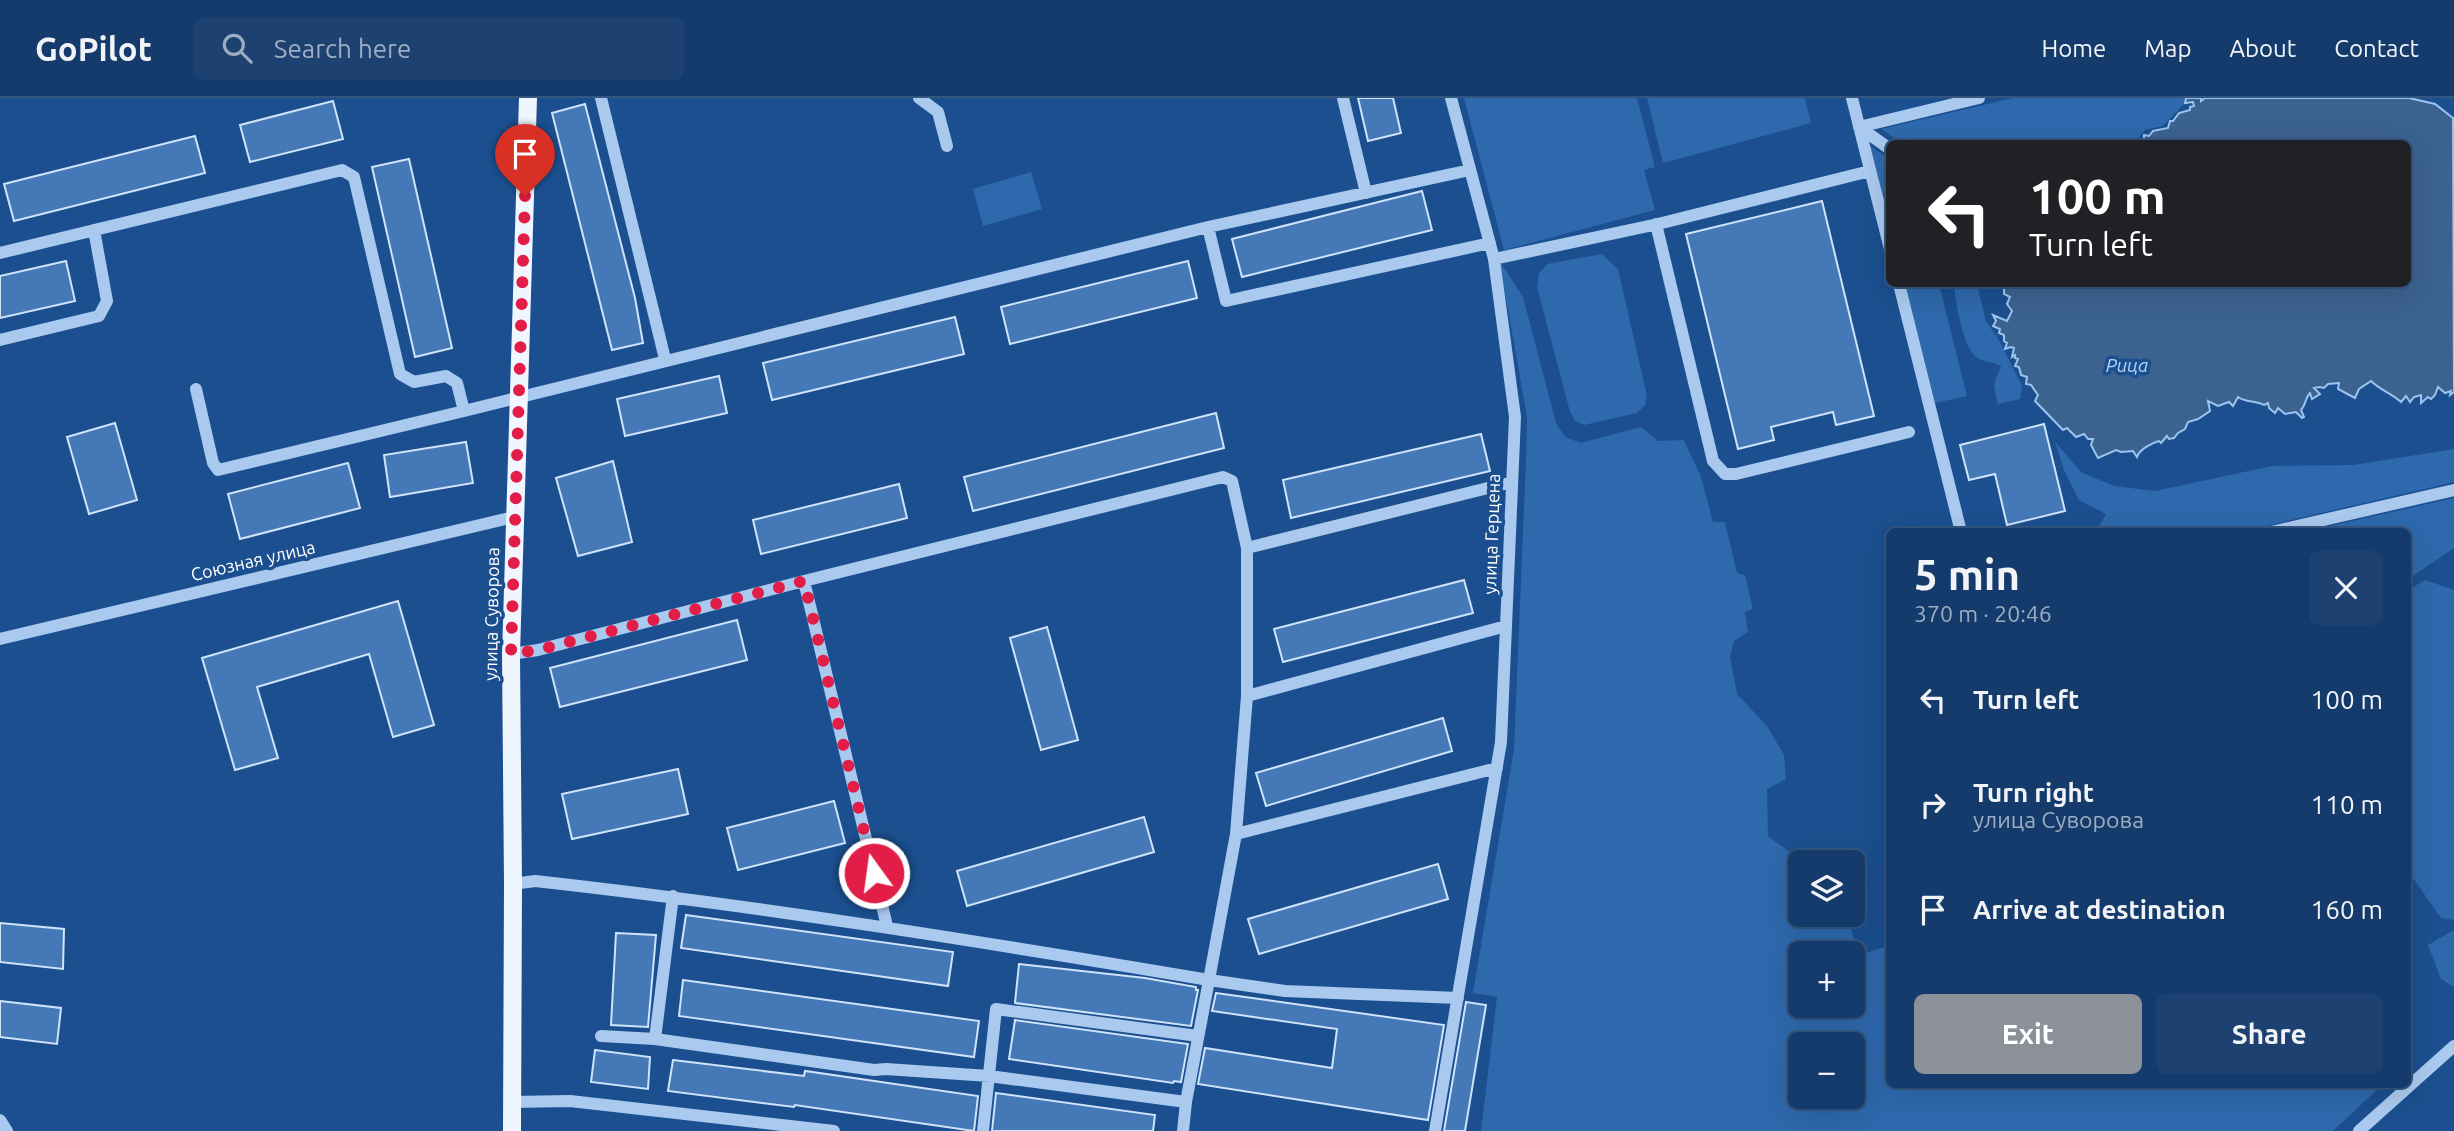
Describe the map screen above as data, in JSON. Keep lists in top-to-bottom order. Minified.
{"streets":{"main road":["улица Суворова"],"street":["улица Герцена","Союзная улица"]},"crossings":[["Союзная улица","улица Суворова"]],"water":["Рица"],"page":{"header":"GoPilot","search":"Search here","nav":["Home","Map","About","Contact"],"turn":["100 m","Turn left"],"heading":["5 min","370 m · 20:46"],"list":[{"name":"Turn left","value":"100 m"},{"name":"Turn right","note":"улица Суворова","value":"110 m"},{"name":"Arrive at destination","value":"160 m"}],"map_buttons":["+","−"],"buttons":["Exit","Share"]}}
